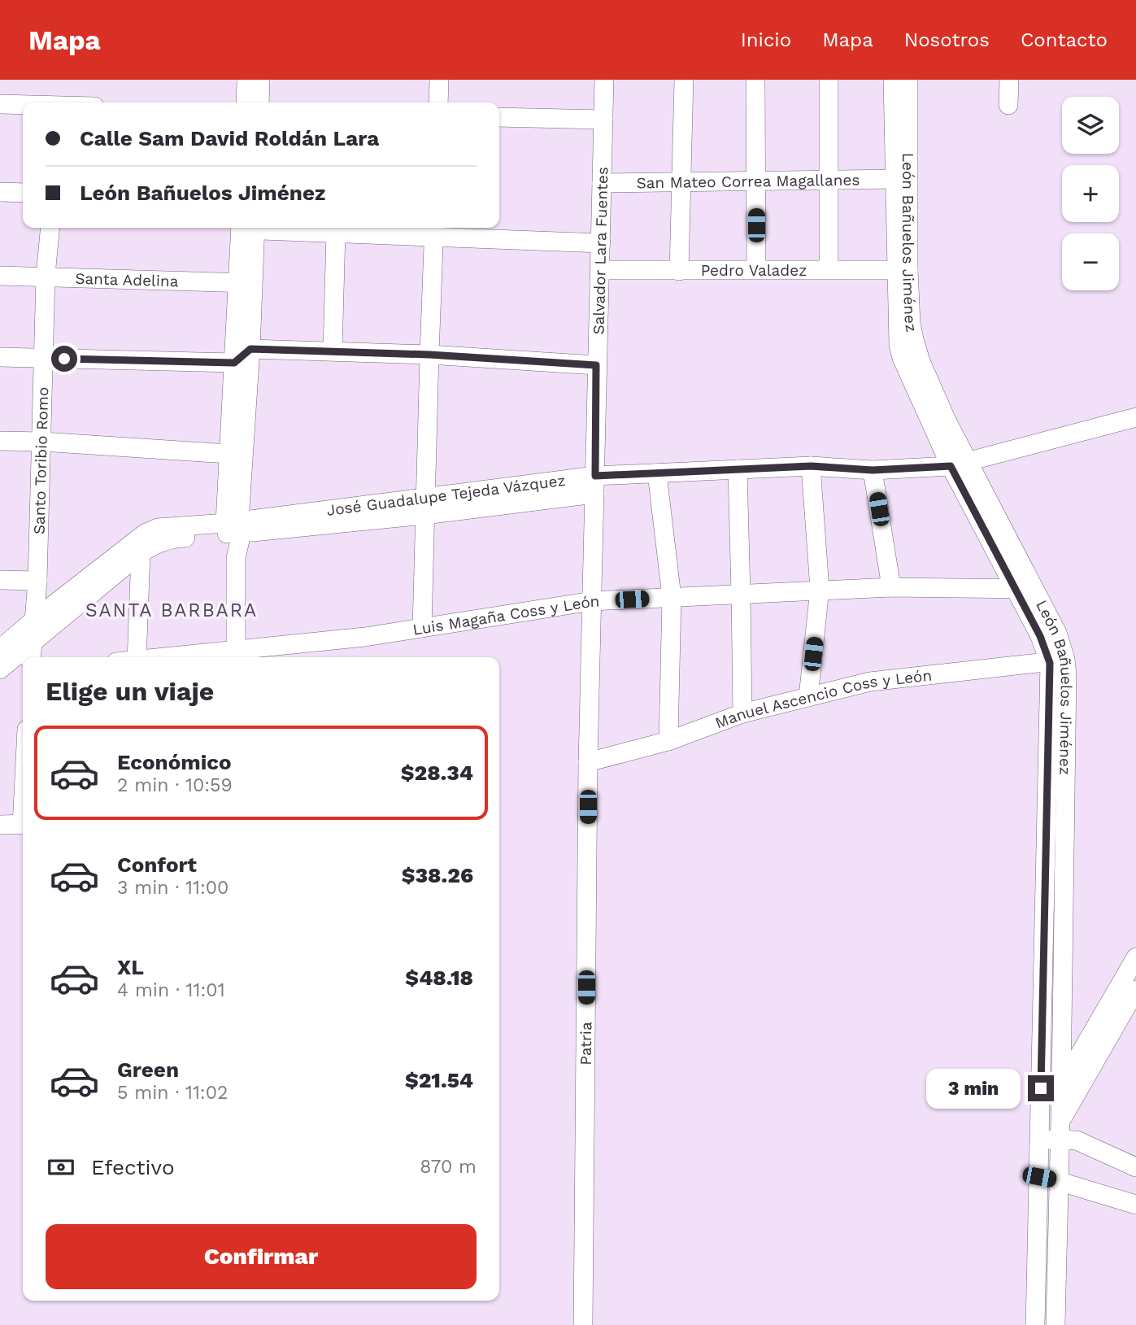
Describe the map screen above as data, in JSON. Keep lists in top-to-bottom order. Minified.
{"streets":{"street":["San Mateo Correa Magallanes","León Bañuelos Jiménez","Salvador Lara Fuentes","Pedro Valadez","Santa Adelina","Santo Toribio Romo","José Guadalupe Tejeda Vázquez","Luis Magaña Coss y León","Manuel Ascencio Coss y León","Patria"]},"crossings":[["San Mateo Correa Magallanes","León Bañuelos Jiménez"],["San Mateo Correa Magallanes","Salvador Lara Fuentes"],["León Bañuelos Jiménez","Pedro Valadez"],["León Bañuelos Jiménez","José Guadalupe Tejeda Vázquez"],["León Bañuelos Jiménez","Luis Magaña Coss y León"],["León Bañuelos Jiménez","Manuel Ascencio Coss y León"],["Salvador Lara Fuentes","Pedro Valadez"],["Salvador Lara Fuentes","José Guadalupe Tejeda Vázquez"],["Salvador Lara Fuentes","Luis Magaña Coss y León"],["Salvador Lara Fuentes","Manuel Ascencio Coss y León"],["Salvador Lara Fuentes","Patria"],["Santa Adelina","Santo Toribio Romo"],["Santo Toribio Romo","José Guadalupe Tejeda Vázquez"],["Manuel Ascencio Coss y León","Patria"]],"districts":["SANTA BARBARA"],"page":{"header":"Mapa","nav":["Inicio","Mapa","Nosotros","Contacto"],"map_buttons":["+","−"],"banner":["Calle Sam David Roldán Lara","León Bañuelos Jiménez"],"heading":"Elige un viaje","list":[{"name":"Económico","note":"2 min · 10:59","value":"$28.34"},{"name":"Confort","note":"3 min · 11:00","value":"$38.26"},{"name":"XL","note":"4 min · 11:01","value":"$48.18"},{"name":"Green","note":"5 min · 11:02","value":"$21.54"}],"bubble":"3 min","pay":["Efectivo","870 m"],"buttons":"Confirmar"}}
